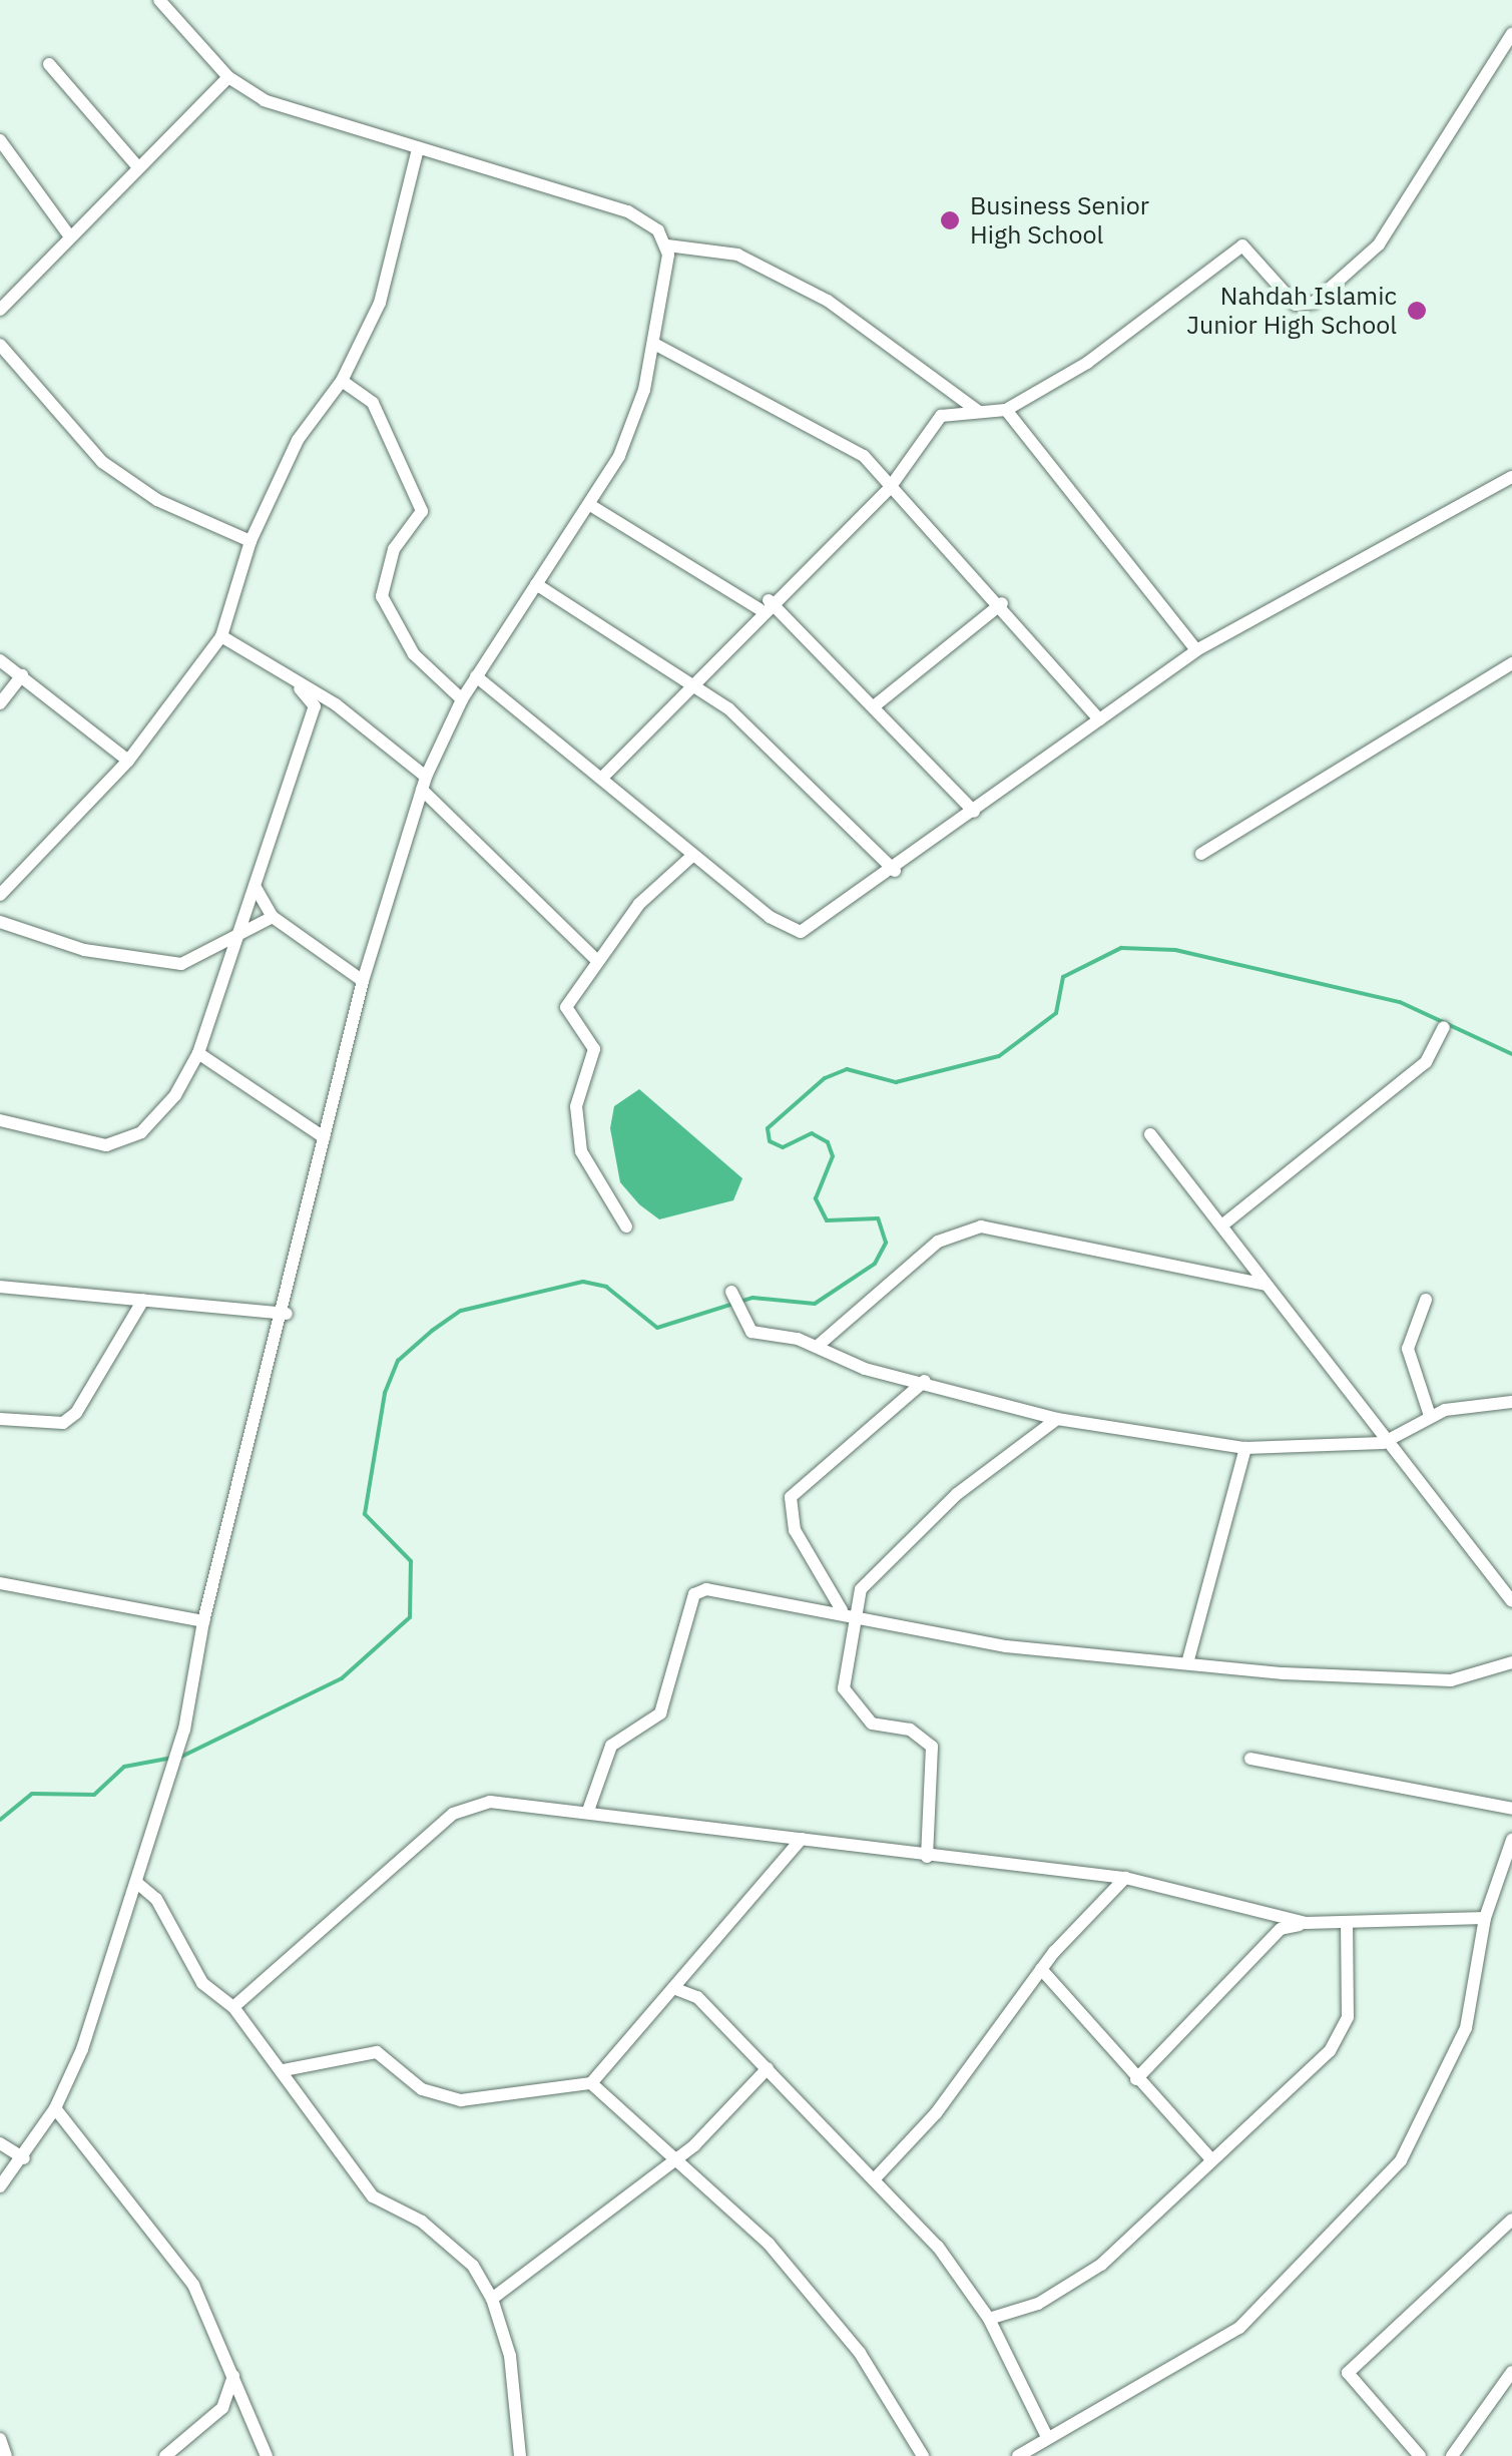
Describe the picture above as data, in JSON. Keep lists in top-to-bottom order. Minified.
{"places":["Business Senior High School","Nahdah Islamic Junior High School"]}
